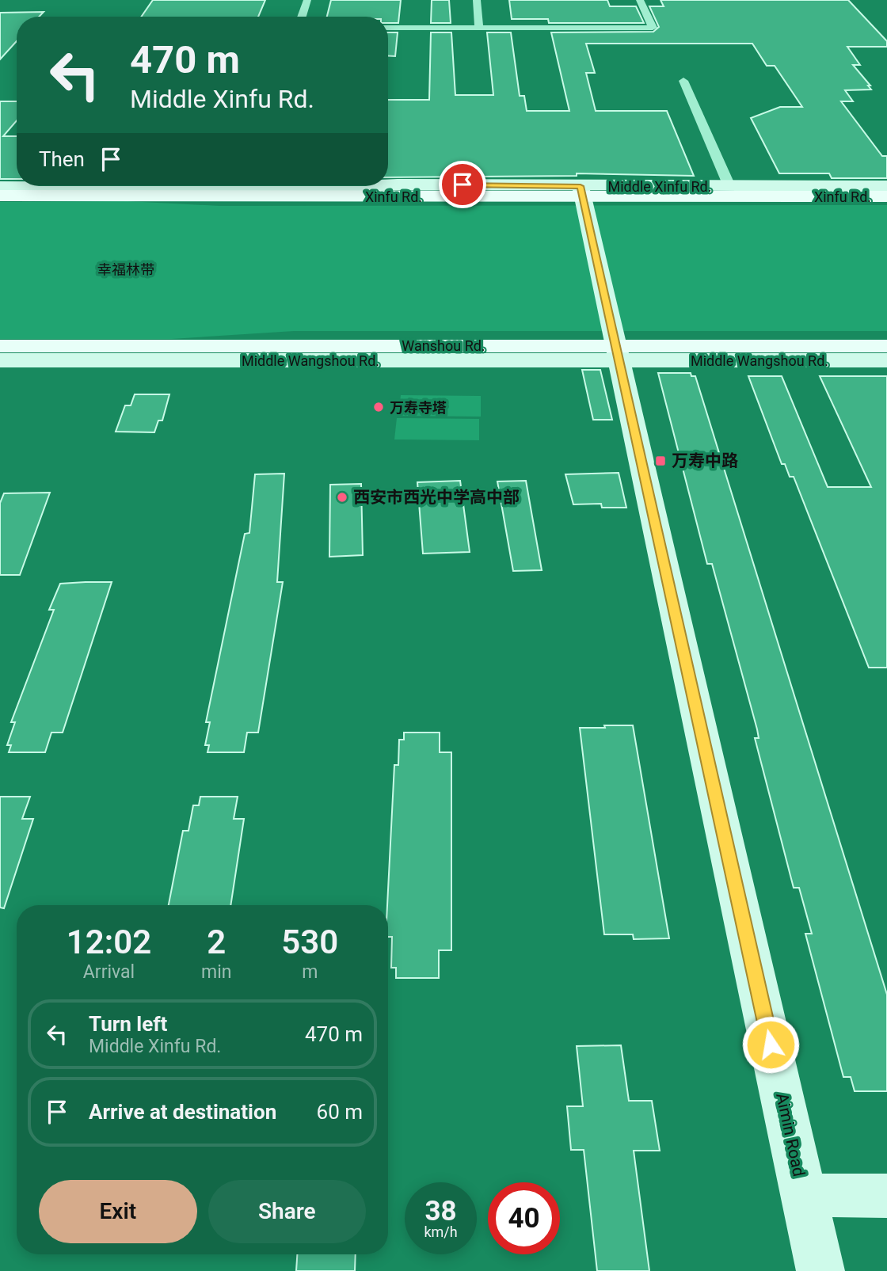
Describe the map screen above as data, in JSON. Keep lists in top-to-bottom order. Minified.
{"streets":{"main road":["Middle Xinfu Rd.","Xinfu Rd.","Wanshou Rd.","Middle Wangshou Rd.","Aimin Road"]},"crossings":[["Middle Xinfu Rd.","Xinfu Rd."],["Middle Xinfu Rd.","Aimin Road"],["Xinfu Rd.","Aimin Road"],["Wanshou Rd.","Middle Wangshou Rd."],["Wanshou Rd.","Aimin Road"],["Middle Wangshou Rd.","Aimin Road"]],"parks":["幸福林带"],"places":{"other":["万寿寺塔","西安市西光中学高中部"],"transit":["万寿中路"]},"page":{"turn":["470 m","Middle Xinfu Rd."],"then":"Then","eta":["12:02","Arrival","2","min","530","m"],"list":[{"name":"Turn left","note":"Middle Xinfu Rd.","value":"470 m"},{"name":"Arrive at destination","value":"60 m"}],"buttons":["Exit","Share"],"speed":"38 km/h","limit":"40"}}
